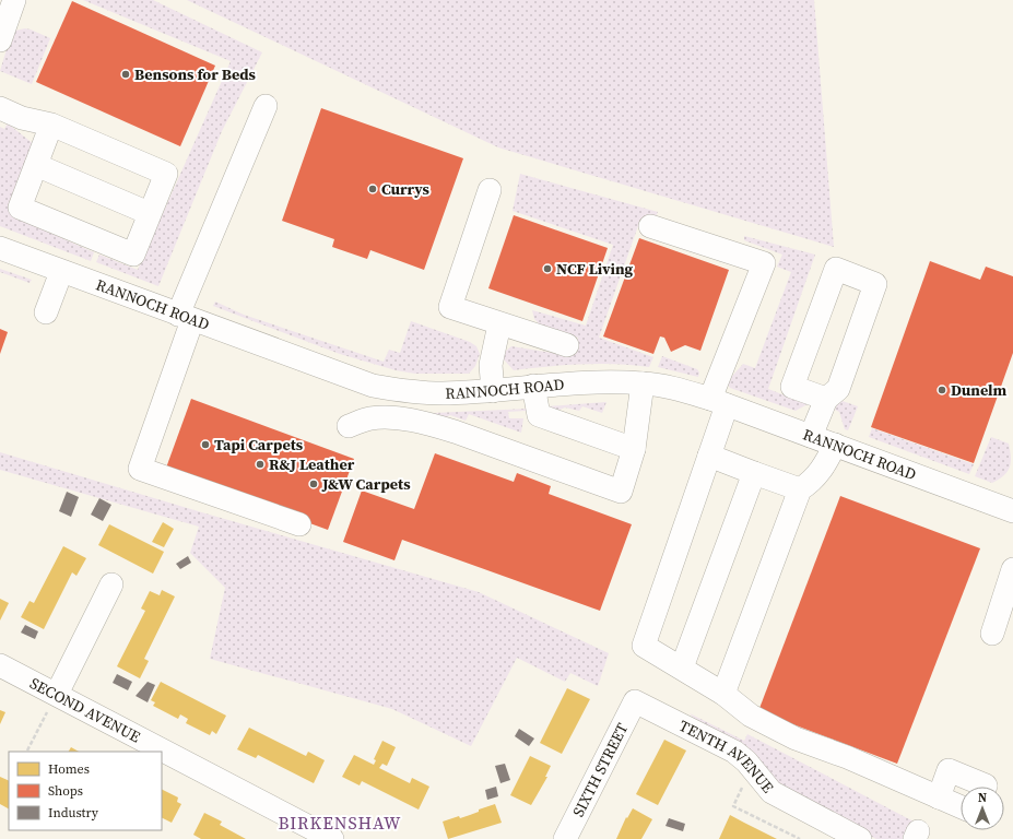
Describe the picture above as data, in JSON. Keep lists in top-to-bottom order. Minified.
{"streets":{"street":["RANNOCH ROAD","SECOND AVENUE","TENTH AVENUE","SIXTH STREET"]},"crossings":[["TENTH AVENUE","SIXTH STREET"]],"districts":["BIRKENSHAW"],"places":["Bensons for Beds","Currys","NCF Living","Dunelm","Tapi Carpets","R&J Leather","J&W Carpets"],"legend":["Homes","Shops","Industry"],"north":"top"}
